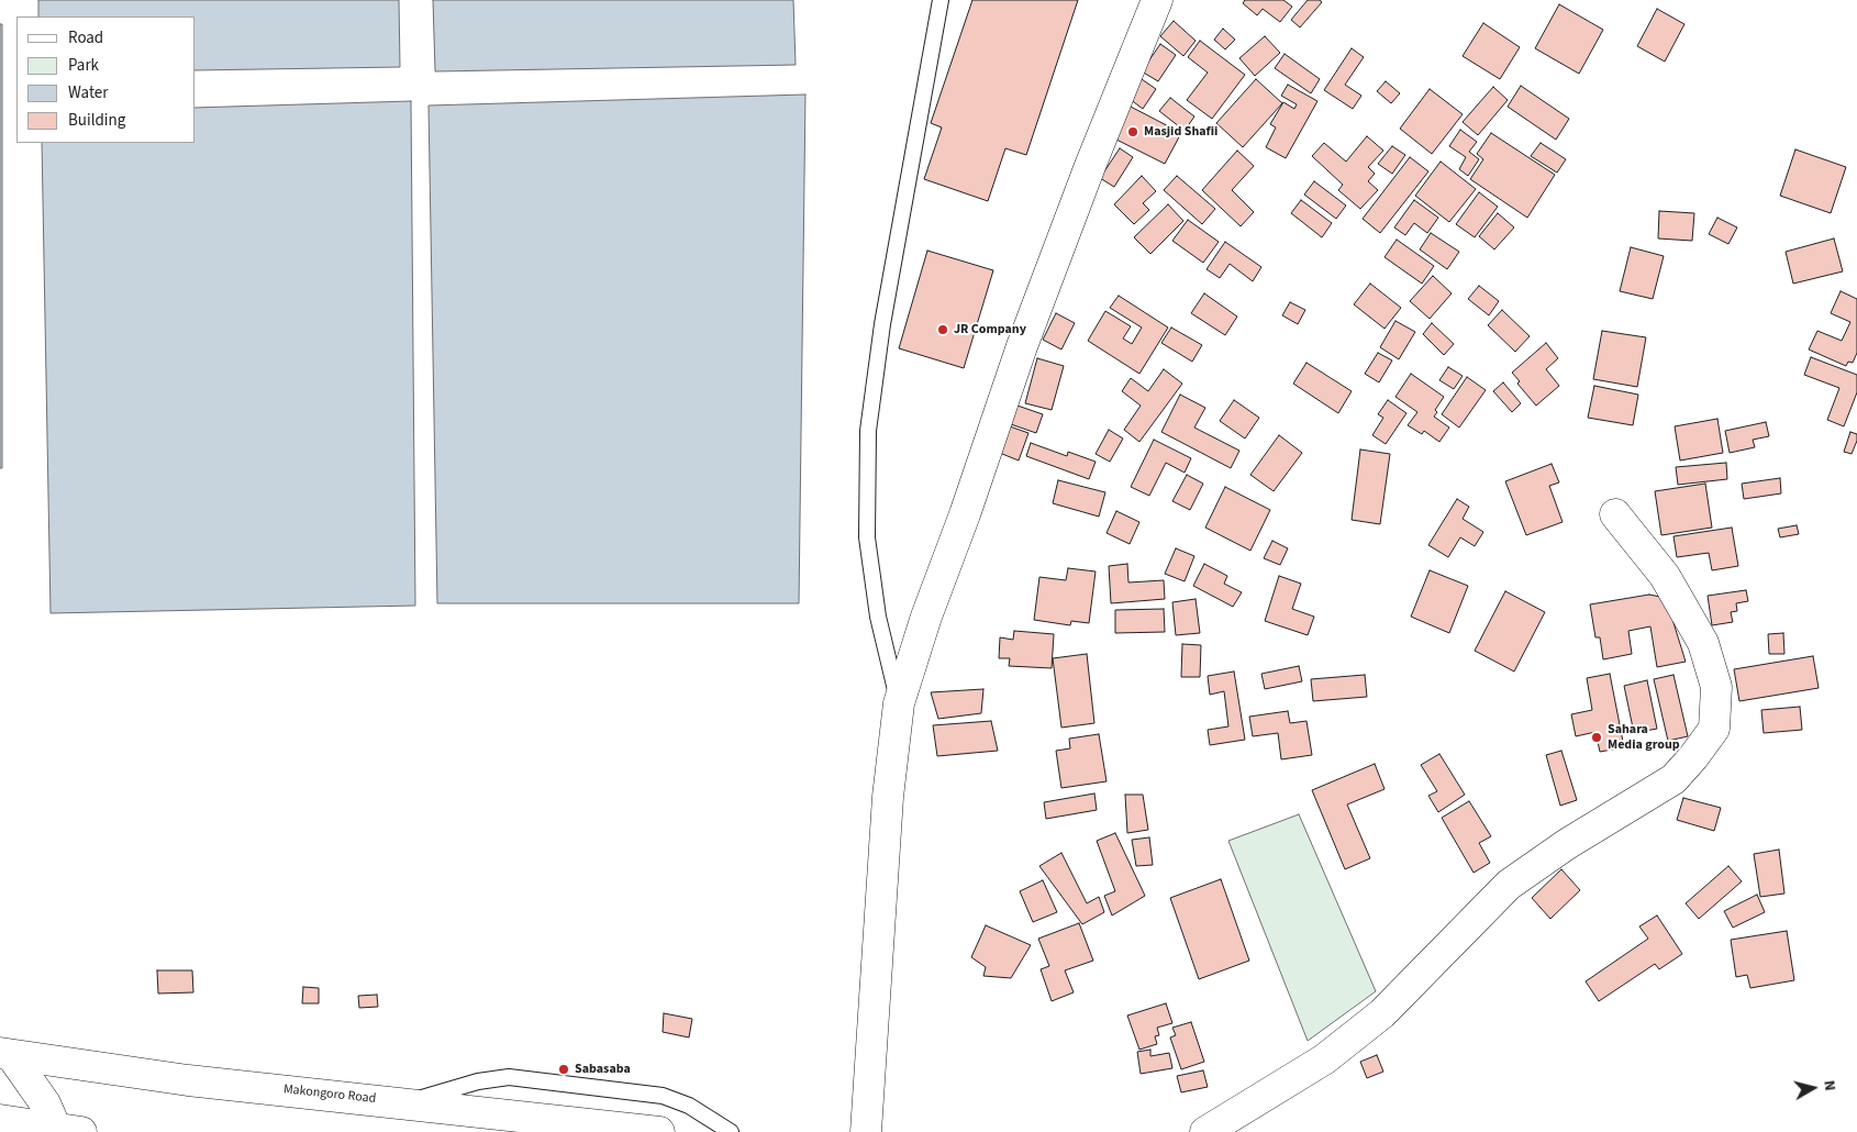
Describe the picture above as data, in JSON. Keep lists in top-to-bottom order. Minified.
{"streets":{"street":["Makongoro Road"]},"places":["Masjid Shafii","JR Company","Sahara Media group","Sabasaba"],"legend":["Road","Park","Water","Building"],"north":"right"}
